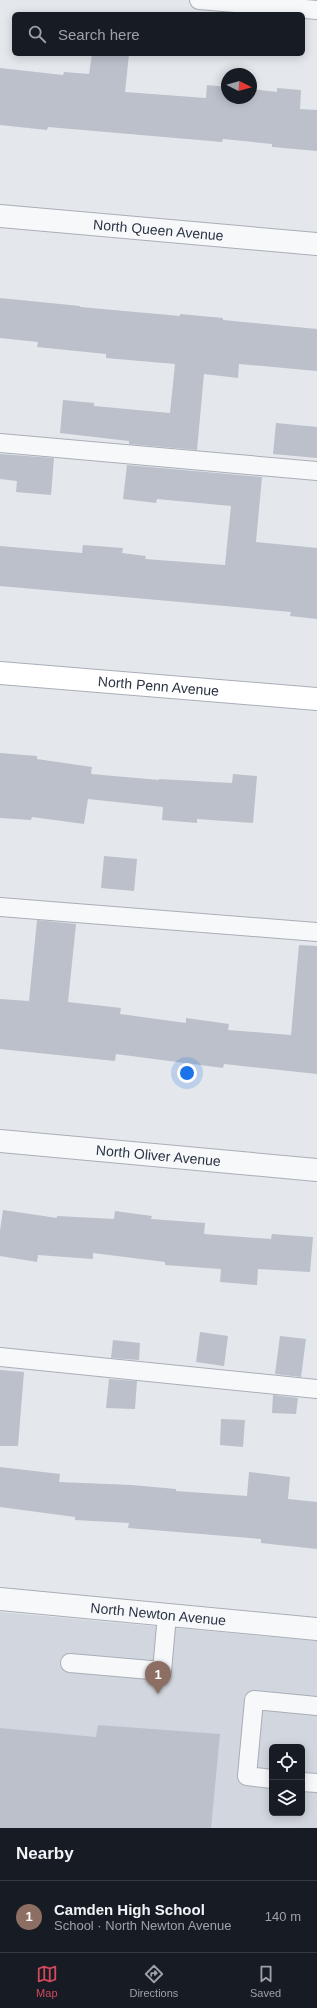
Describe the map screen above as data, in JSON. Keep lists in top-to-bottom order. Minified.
{"streets":{"main road":["North Penn Avenue"],"street":["North Queen Avenue","North Oliver Avenue","North Newton Avenue"]},"north":"right","page":{"search":"Search here","pins":"1","heading":"Nearby","list":[{"mark":"1","name":"Camden High School","note":"School · North Newton Avenue","value":"140 m"}],"nav":["Map","Directions","Saved"]}}
